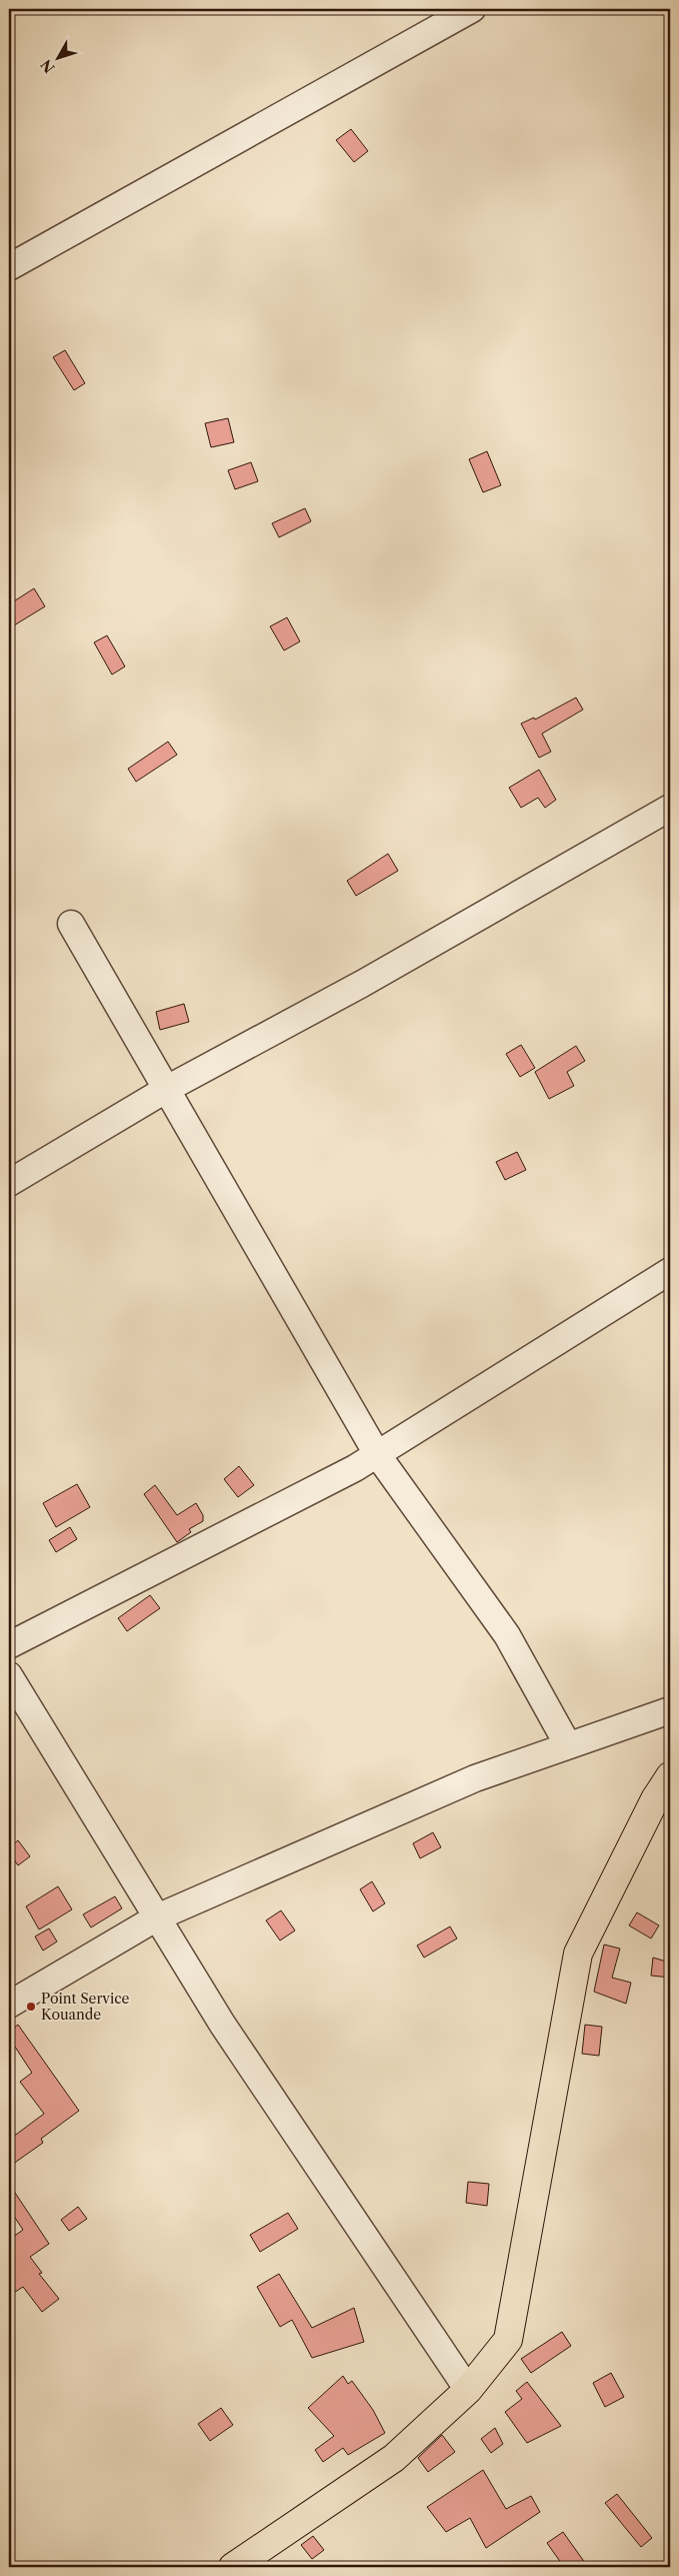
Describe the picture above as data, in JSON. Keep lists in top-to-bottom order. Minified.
{"places":["Point Service Kouande"],"north":"bottom left"}
